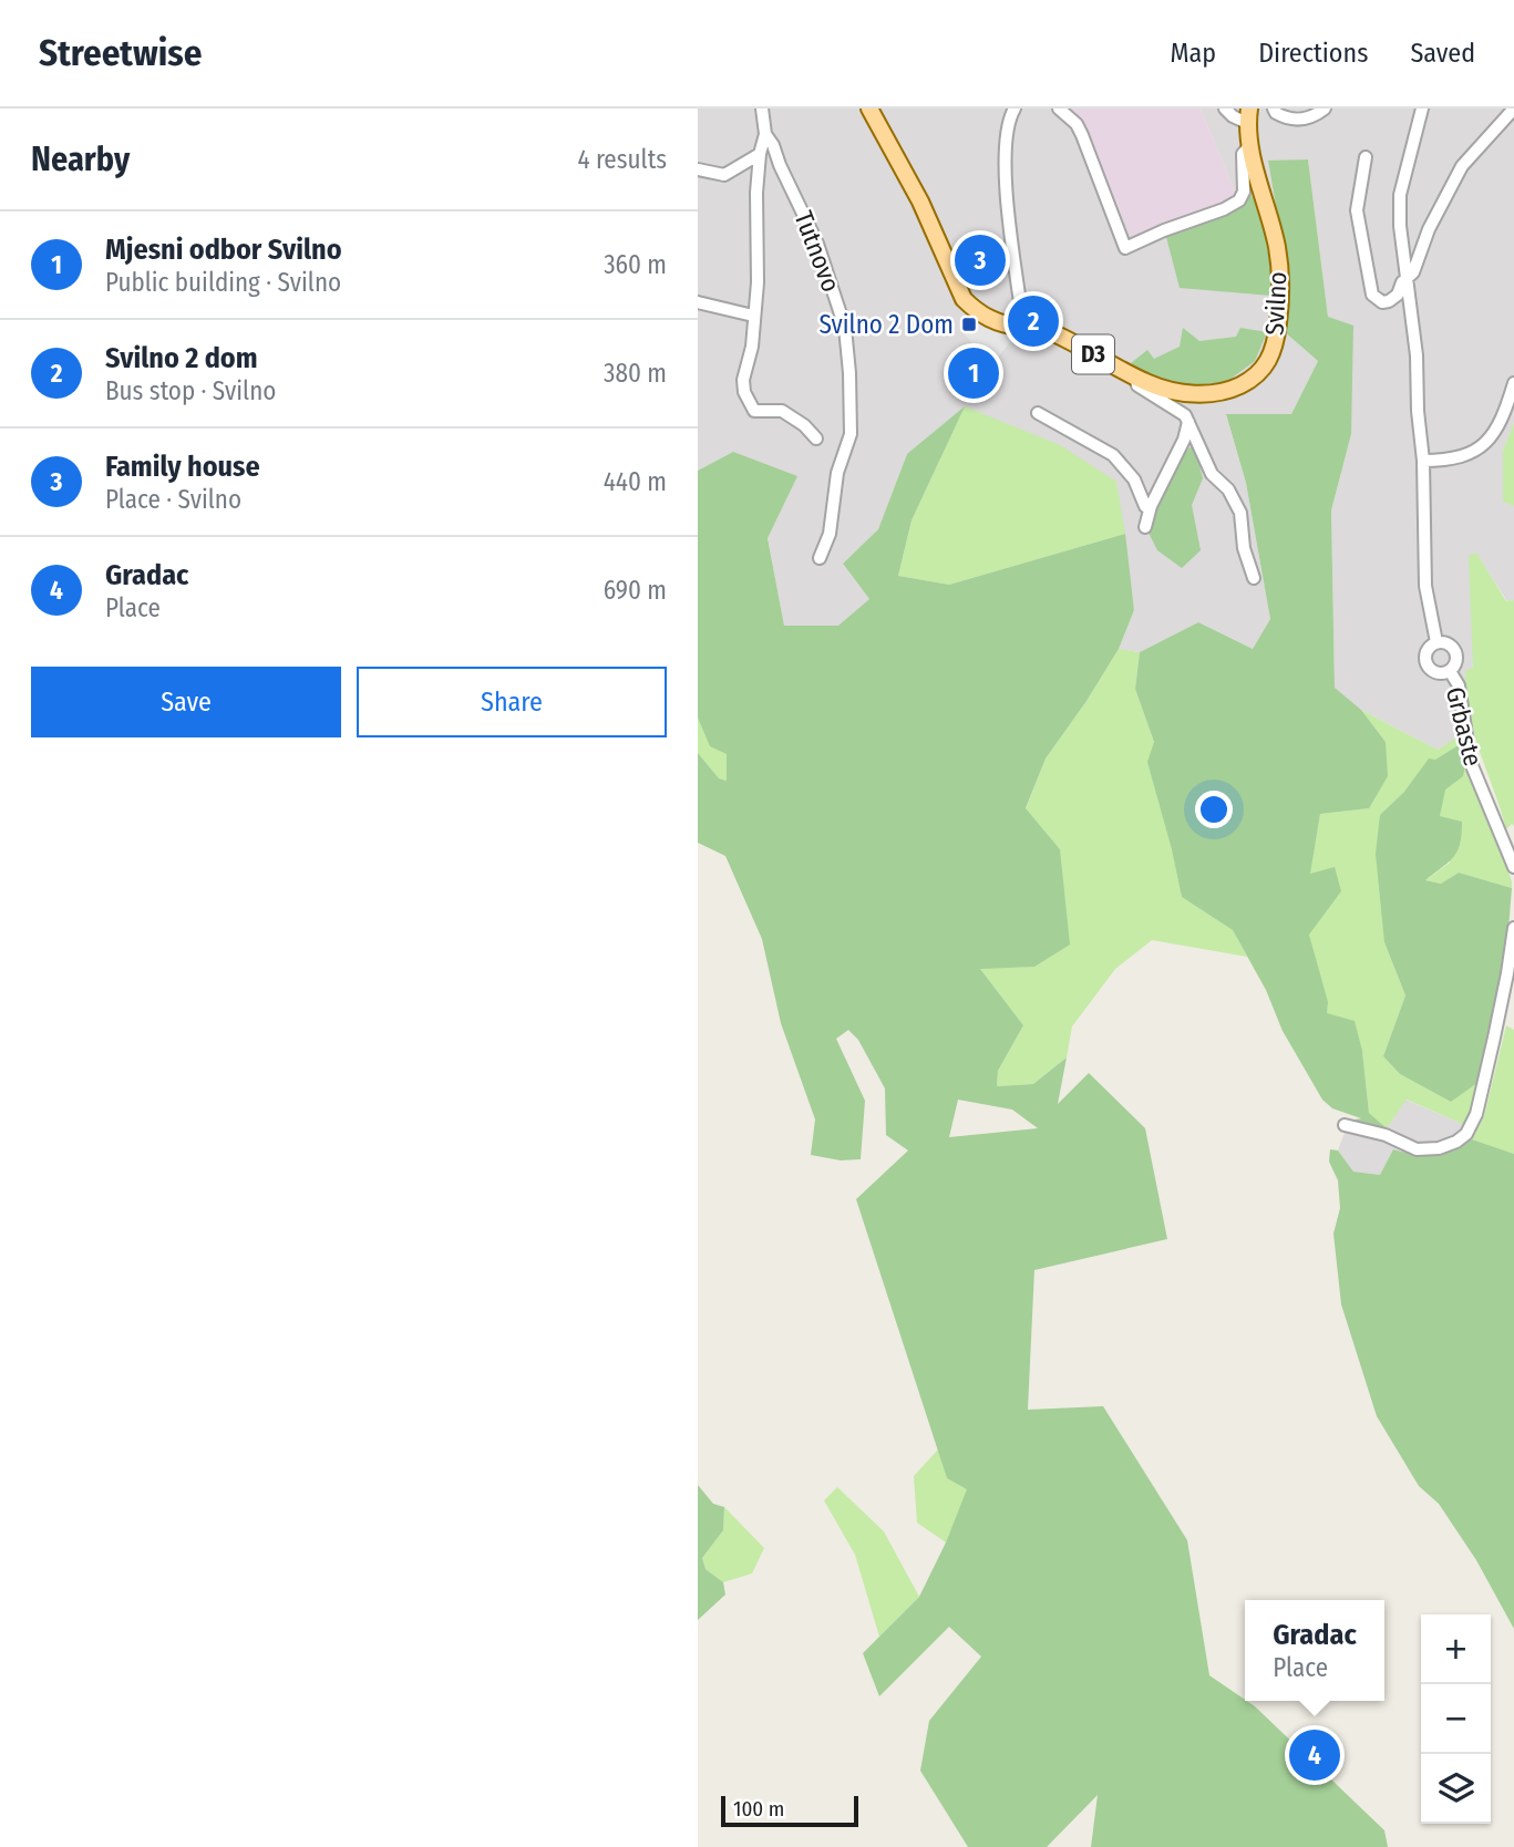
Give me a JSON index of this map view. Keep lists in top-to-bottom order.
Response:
{
  "streets": {
    "main road": ["Svilno", "D3"],
    "street": ["Tutnovo", "Grbaste"]
  },
  "places": {
    "transit": ["Svilno 2 Dom"]
  },
  "scale_bar": "100 m",
  "page": {
    "header": "Streetwise",
    "nav": ["Map", "Directions", "Saved"],
    "heading": ["Nearby", "4 results"],
    "list": [
      {
        "mark": "1",
        "name": "Mjesni odbor Svilno",
        "note": "Public building · Svilno",
        "value": "360 m"
      },
      {
        "mark": "2",
        "name": "Svilno 2 dom",
        "note": "Bus stop · Svilno",
        "value": "380 m"
      },
      {
        "mark": "3",
        "name": "Family house",
        "note": "Place · Svilno",
        "value": "440 m"
      },
      {
        "mark": "4",
        "name": "Gradac",
        "note": "Place",
        "value": "690 m"
      }
    ],
    "pins": [
      "3",
      "2",
      "1",
      "4"
    ],
    "buttons": ["Save", "Share"],
    "popup": ["Gradac", "Place"],
    "map_buttons": ["+", "−"],
    "scale": "100 m"
  }
}
